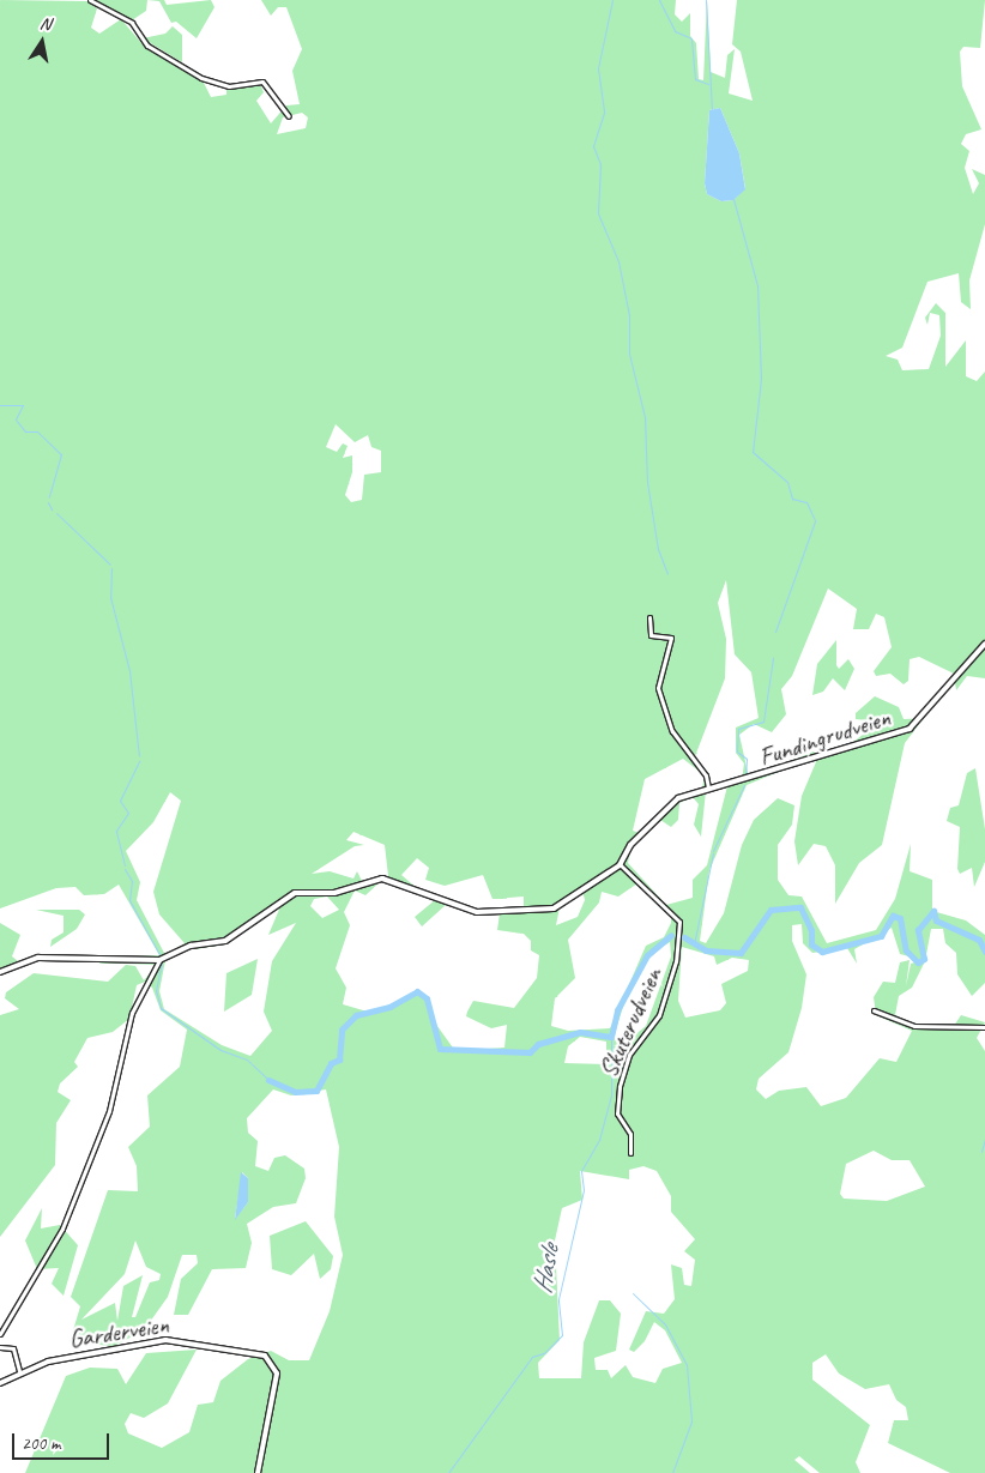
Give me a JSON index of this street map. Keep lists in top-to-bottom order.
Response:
{
  "streets": {
    "street": ["Fundingrudveien", "Skuterudveien", "Garderveien"]
  },
  "crossings": [
    ["Fundingrudveien", "Skuterudveien"]
  ],
  "water": ["Hasle"],
  "scale_bar": "200 m",
  "north": "top"
}
